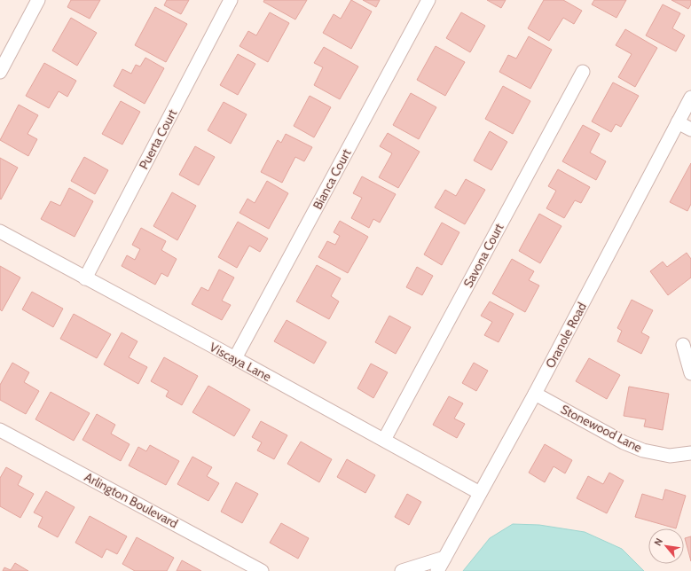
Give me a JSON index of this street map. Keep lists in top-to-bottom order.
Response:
{
  "streets": {
    "street": [
      "Puerta Court",
      "Bianca Court",
      "Savona Court",
      "Oranole Road",
      "Viscaya Lane",
      "Stonewood Lane",
      "Arlington Boulevard"
    ]
  },
  "crossings": [
    ["Puerta Court", "Viscaya Lane"],
    ["Bianca Court", "Viscaya Lane"],
    ["Savona Court", "Viscaya Lane"],
    ["Oranole Road", "Viscaya Lane"],
    ["Oranole Road", "Stonewood Lane"]
  ],
  "north": "top left"
}
